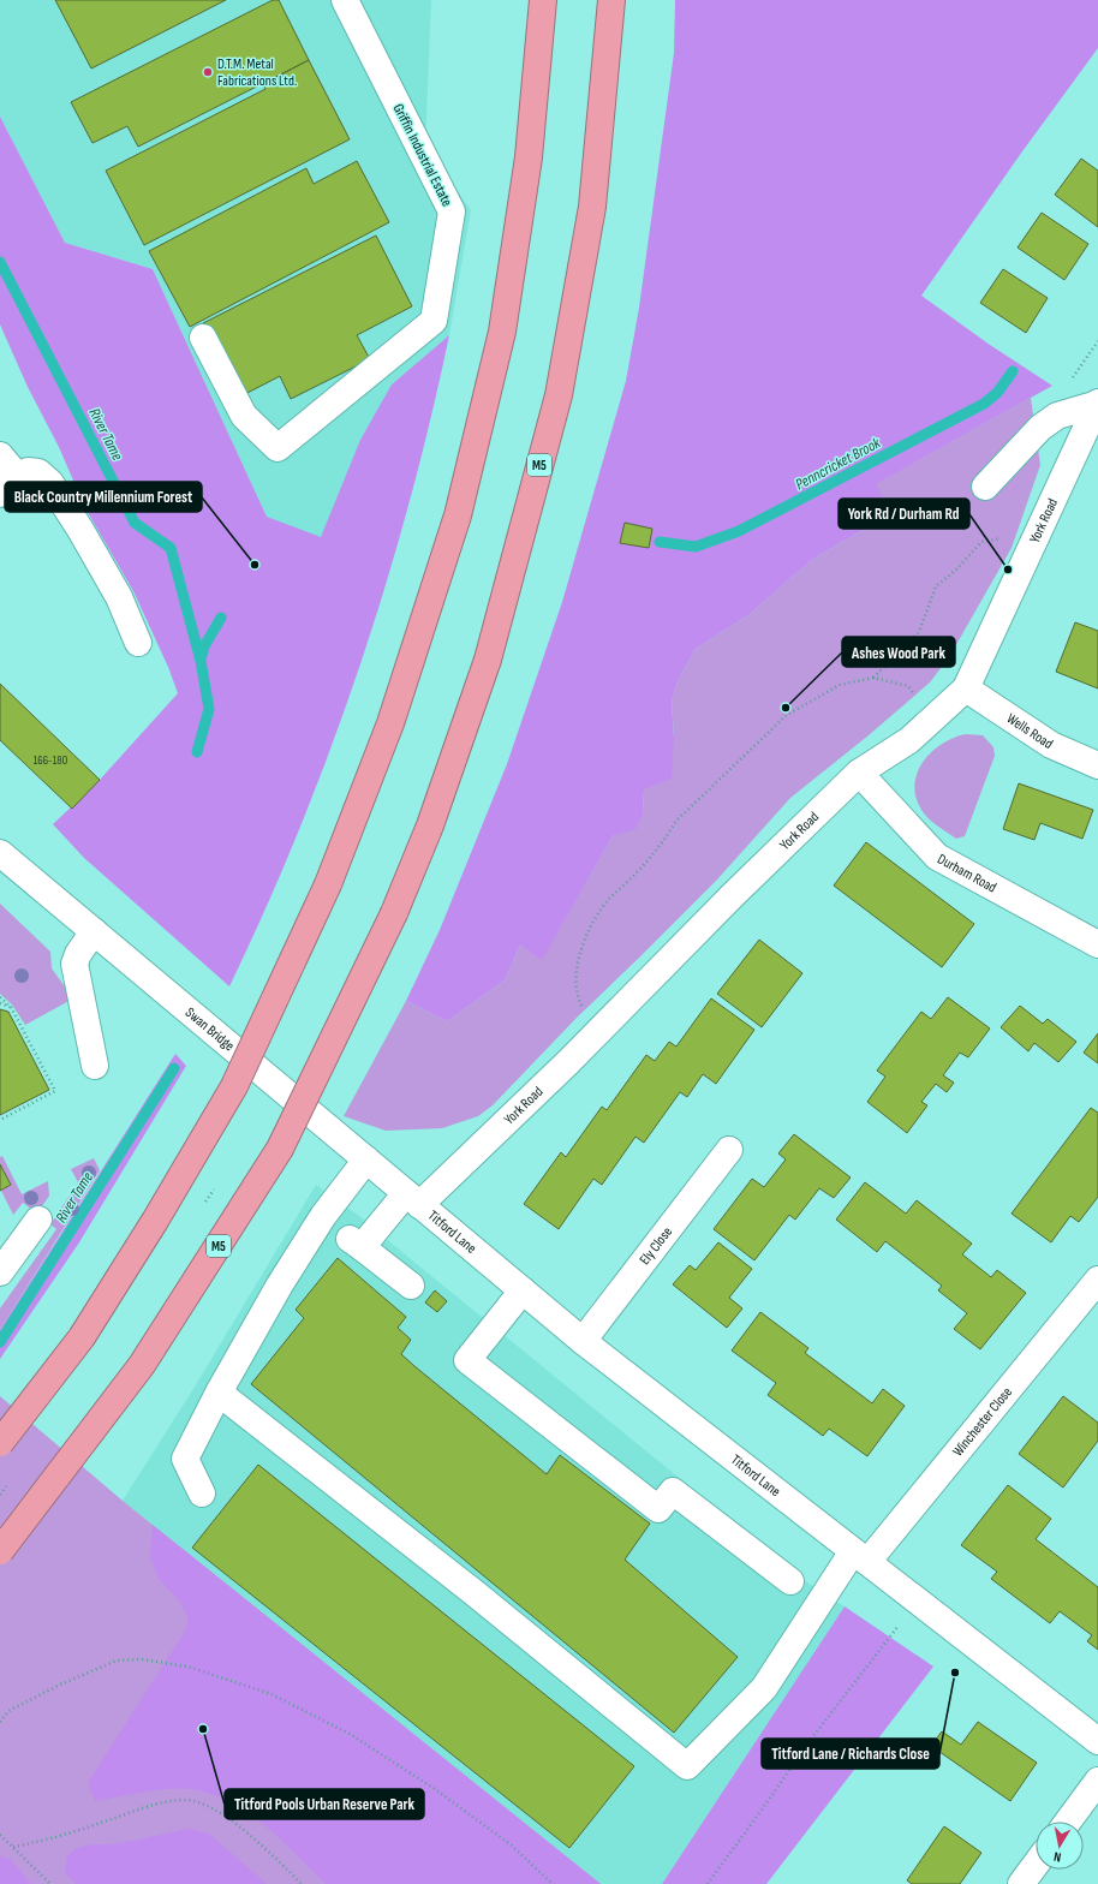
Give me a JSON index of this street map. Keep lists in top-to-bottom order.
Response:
{
  "streets": {
    "highway": ["M5"],
    "street": [
      "Griffin Industrial Estate",
      "York Road",
      "Wells Road",
      "Durham Road",
      "Swan Bridge",
      "Titford Lane",
      "Ely Close",
      "Winchester Close"
    ]
  },
  "crossings": [
    ["York Road", "Wells Road"],
    ["York Road", "Durham Road"],
    ["York Road", "Swan Bridge"],
    ["York Road", "Titford Lane"],
    ["Swan Bridge", "Titford Lane"],
    ["Titford Lane", "Ely Close"],
    ["Titford Lane", "Winchester Close"]
  ],
  "water": ["River Tame", "Penncricket Brook"],
  "places": [
    "D.T.M. Metal Fabrications Ltd.",
    "Black Country Millennium Forest",
    "York Rd / Durham Rd",
    "Ashes Wood Park",
    "Titford Lane / Richards Close",
    "Titford Pools Urban Reserve Park"
  ],
  "house_numbers": ["166-180"],
  "north": "bottom"
}
